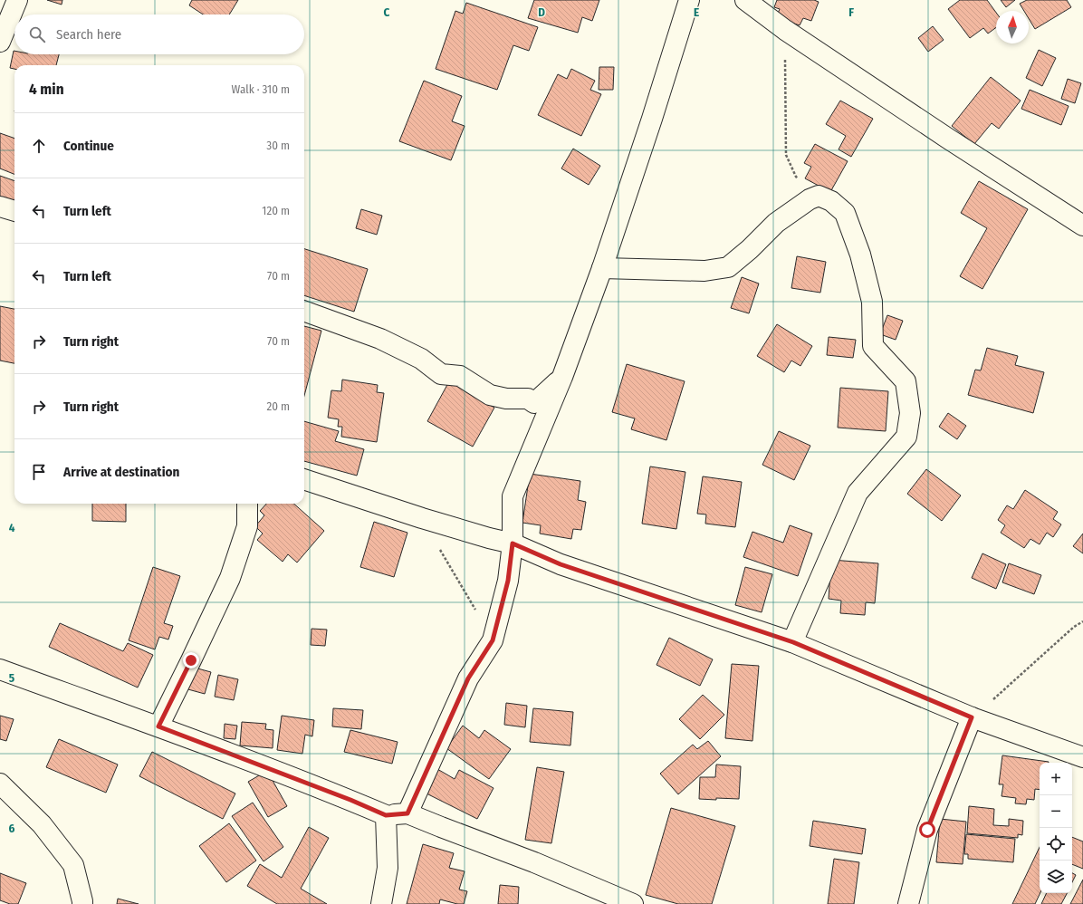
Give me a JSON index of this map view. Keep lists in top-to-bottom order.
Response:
{
  "north": "top",
  "page": {
    "search": "Search here",
    "heading": ["4 min", "Walk · 310 m"],
    "list": [
      ["Continue", "30 m"],
      ["Turn left", "120 m"],
      ["Turn left", "70 m"],
      ["Turn right", "70 m"],
      ["Turn right", "20 m"],
      "Arrive at destination"
    ],
    "map_buttons": ["+", "−"]
  },
  "grid": {
    "columns": [
      "C",
      "D",
      "E",
      "F"
    ],
    "rows": ["4", "5", "6"]
  }
}
